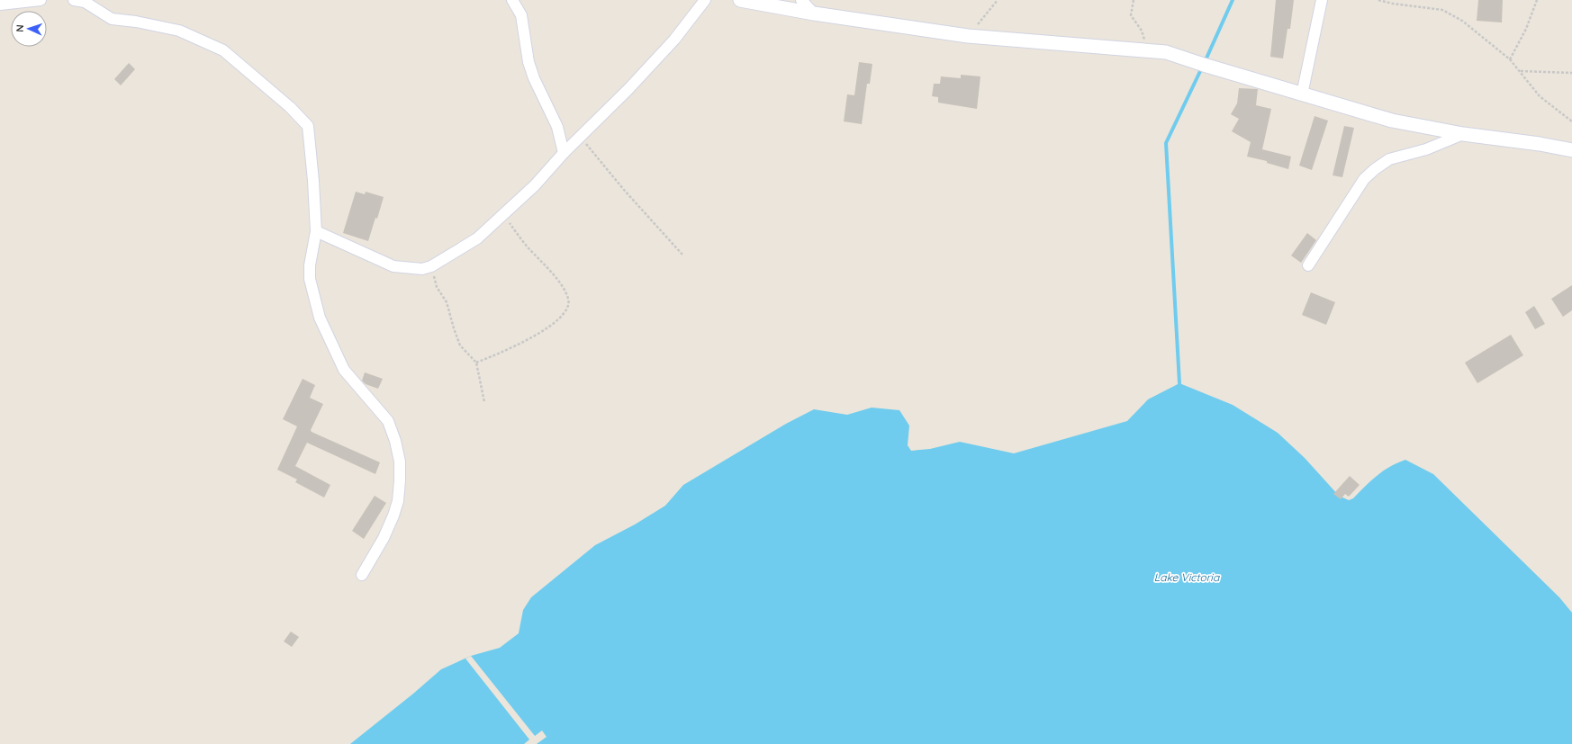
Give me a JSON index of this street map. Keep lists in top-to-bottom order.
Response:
{
  "water": ["Lake Victoria"],
  "north": "left"
}
